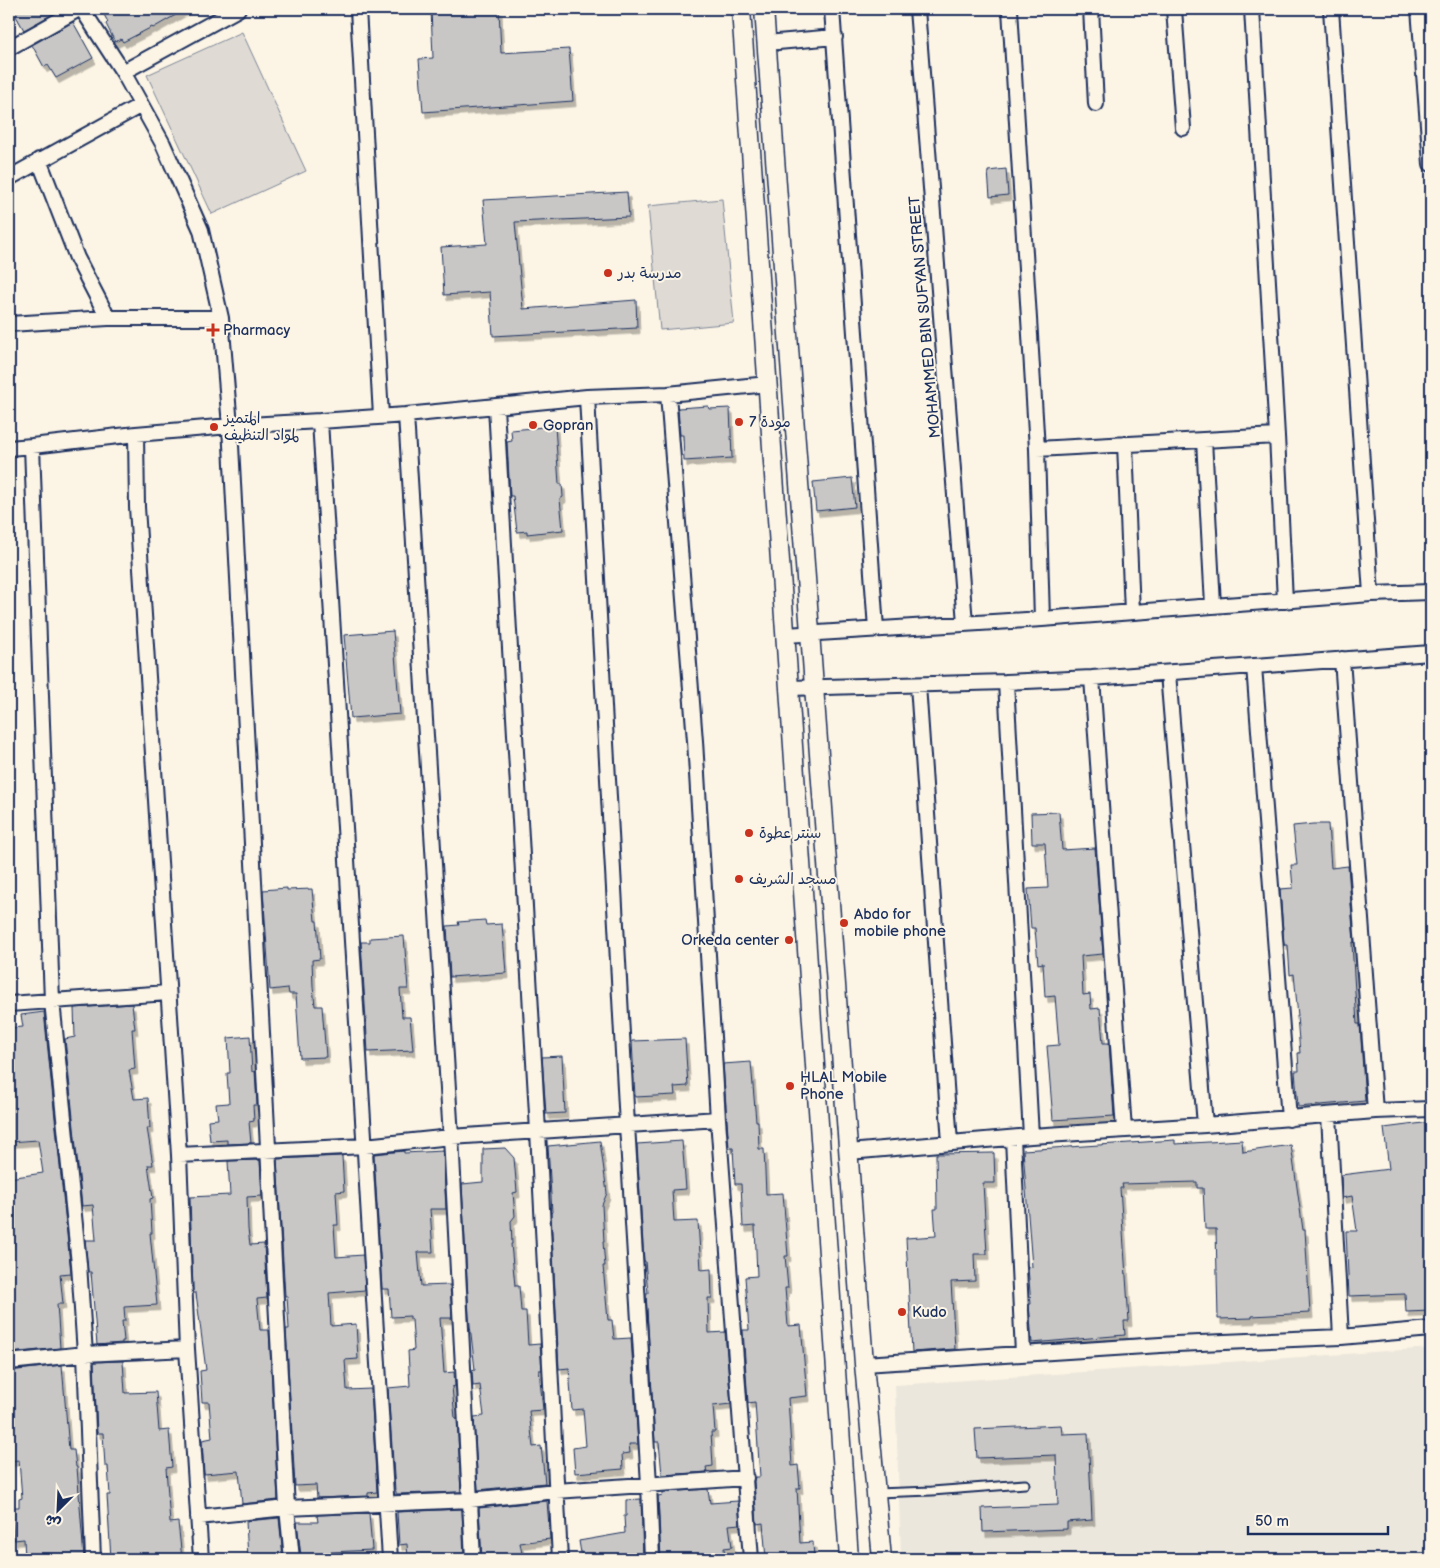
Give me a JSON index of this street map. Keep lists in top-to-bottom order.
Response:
{
  "streets": {
    "street": ["MOHAMMED BIN SUFYAN STREET"]
  },
  "places": {
    "other": [
      "مدرسة بدر",
      "مودة 7",
      "Gopran",
      "المتميز لمواد التنظيف",
      "سنتر عطوة",
      "مسجد الشريف",
      "Abdo for mobile phone",
      "Orkeda center",
      "HLAL Mobile Phone",
      "Kudo"
    ],
    "health": ["Pharmacy"]
  },
  "scale_bar": "50 m",
  "north": "bottom left"
}
